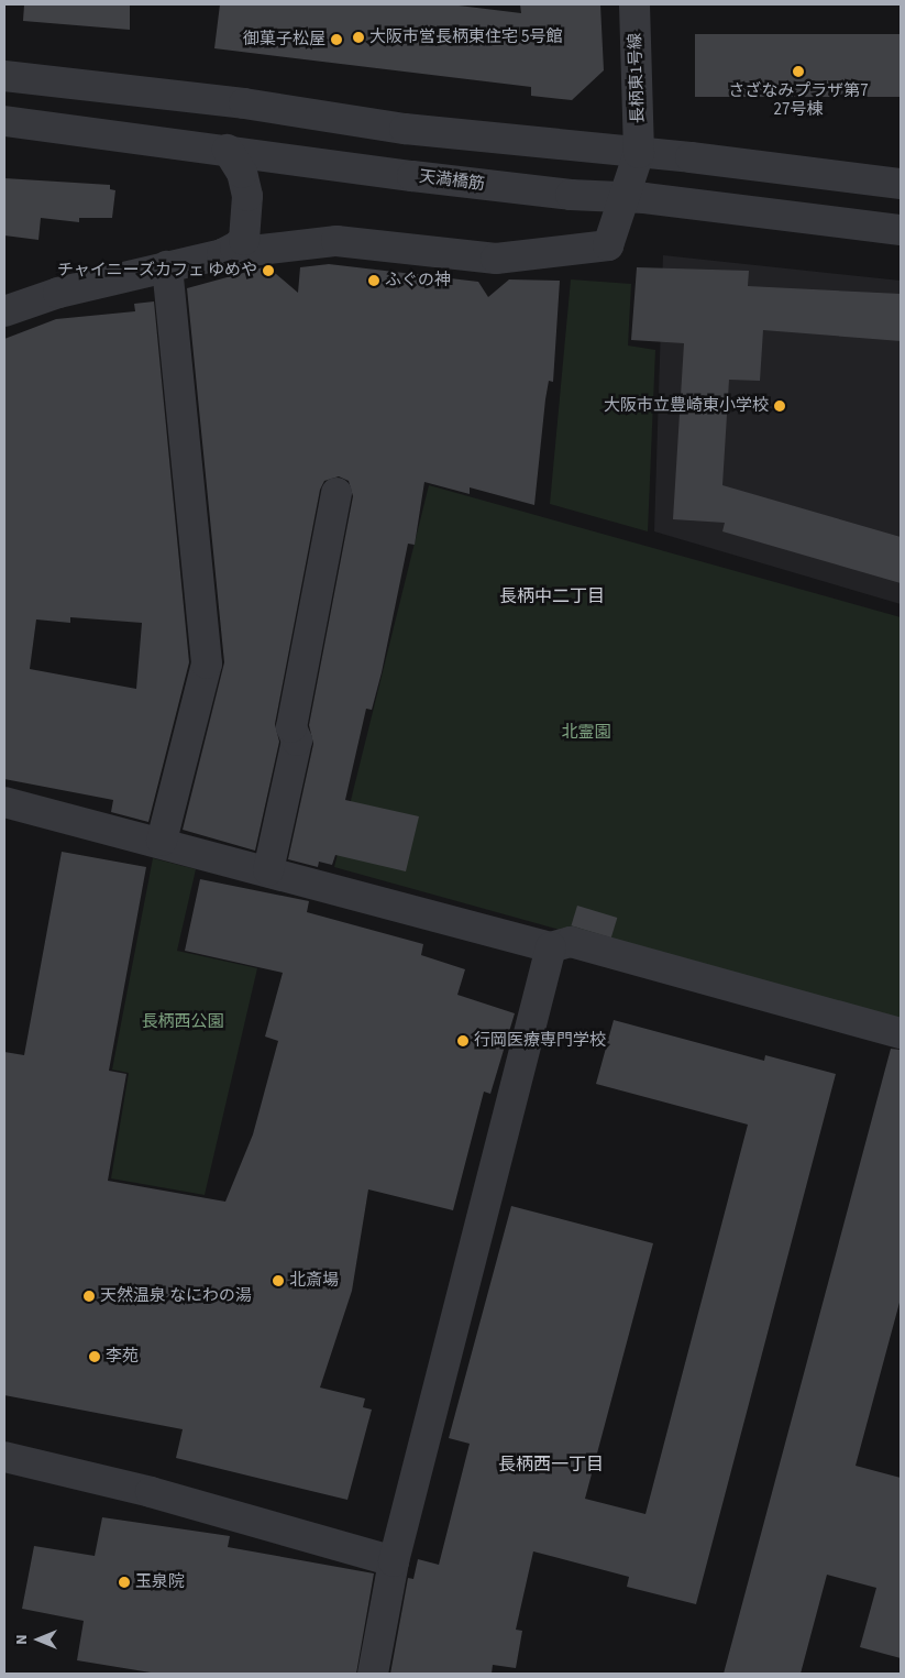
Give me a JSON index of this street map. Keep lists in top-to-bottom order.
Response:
{
  "streets": {
    "street": ["長柄東1号線", "天満橋筋"]
  },
  "districts": ["長柄中二丁目", "長柄西一丁目"],
  "parks": ["北霊園", "長柄西公園"],
  "places": [
    "大阪市営長柄東住宅 5号館",
    "御菓子松屋",
    "さざなみプラザ第7 27号棟",
    "チャイニーズカフェ ゆめや",
    "ふぐの神",
    "大阪市立豊崎東小学校",
    "行岡医療専門学校",
    "北斎場",
    "天然温泉 なにわの湯",
    "李苑",
    "玉泉院"
  ],
  "north": "left"
}
